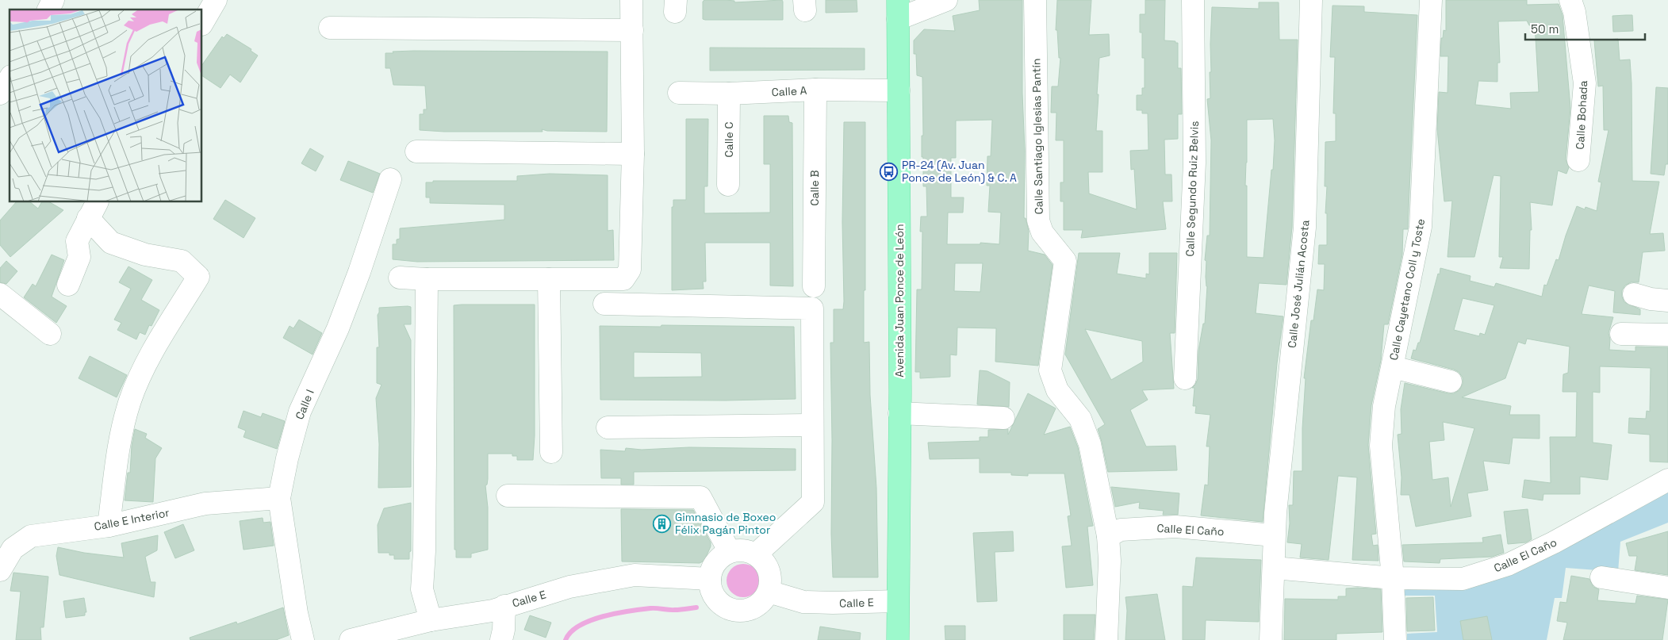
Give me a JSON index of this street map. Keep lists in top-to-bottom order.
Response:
{
  "streets": {
    "main road": ["Avenida Juan Ponce de León"],
    "street": [
      "Calle A",
      "Calle Bohada",
      "Calle Santiago Iglesias Pantín",
      "Calle C",
      "Calle B",
      "Calle Segundo Ruiz Belvis",
      "Calle José Julián Acosta",
      "Calle Cayetano Coll y Toste",
      "Calle I",
      "Calle E Interior",
      "Calle El Caño",
      "Calle E"
    ]
  },
  "crossings": [
    ["Calle A", "Calle C"],
    ["Calle A", "Calle B"],
    ["Calle A", "Avenida Juan Ponce de León"],
    ["Calle Santiago Iglesias Pantín", "Calle El Caño"],
    ["Calle José Julián Acosta", "Calle El Caño"],
    ["Calle Cayetano Coll y Toste", "Calle El Caño"],
    ["Avenida Juan Ponce de León", "Calle E"],
    ["Calle I", "Calle E Interior"]
  ],
  "places": {
    "bus stop": ["PR-24 (Av. Juan Ponce de León) & C. A"],
    "building": ["Gimnasio de Boxeo Félix Pagán Pintor"]
  },
  "scale_bar": "50 m"
}
